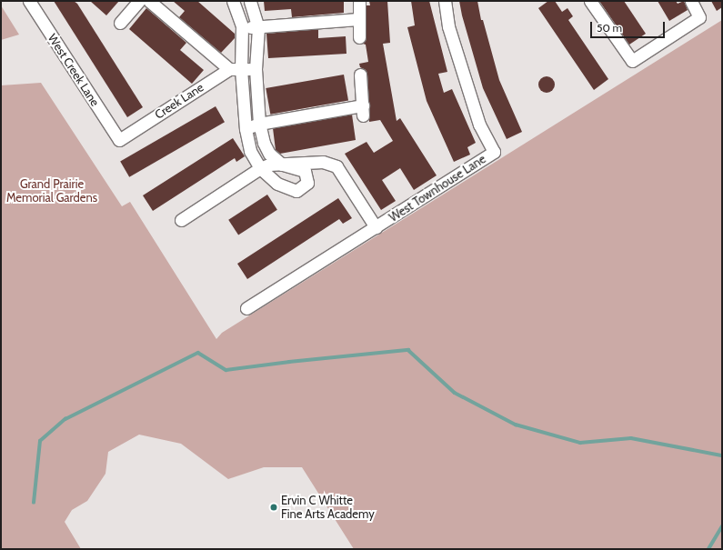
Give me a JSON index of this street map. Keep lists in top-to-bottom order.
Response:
{
  "streets": {
    "street": ["West Creek Lane", "Creek Lane", "West Townhouse Lane"]
  },
  "crossings": [
    ["West Creek Lane", "Creek Lane"]
  ],
  "parks": ["Grand Prairie Memorial Gardens"],
  "places": ["Ervin C Whitte Fine Arts Academy"],
  "scale_bar": "50 m"
}
